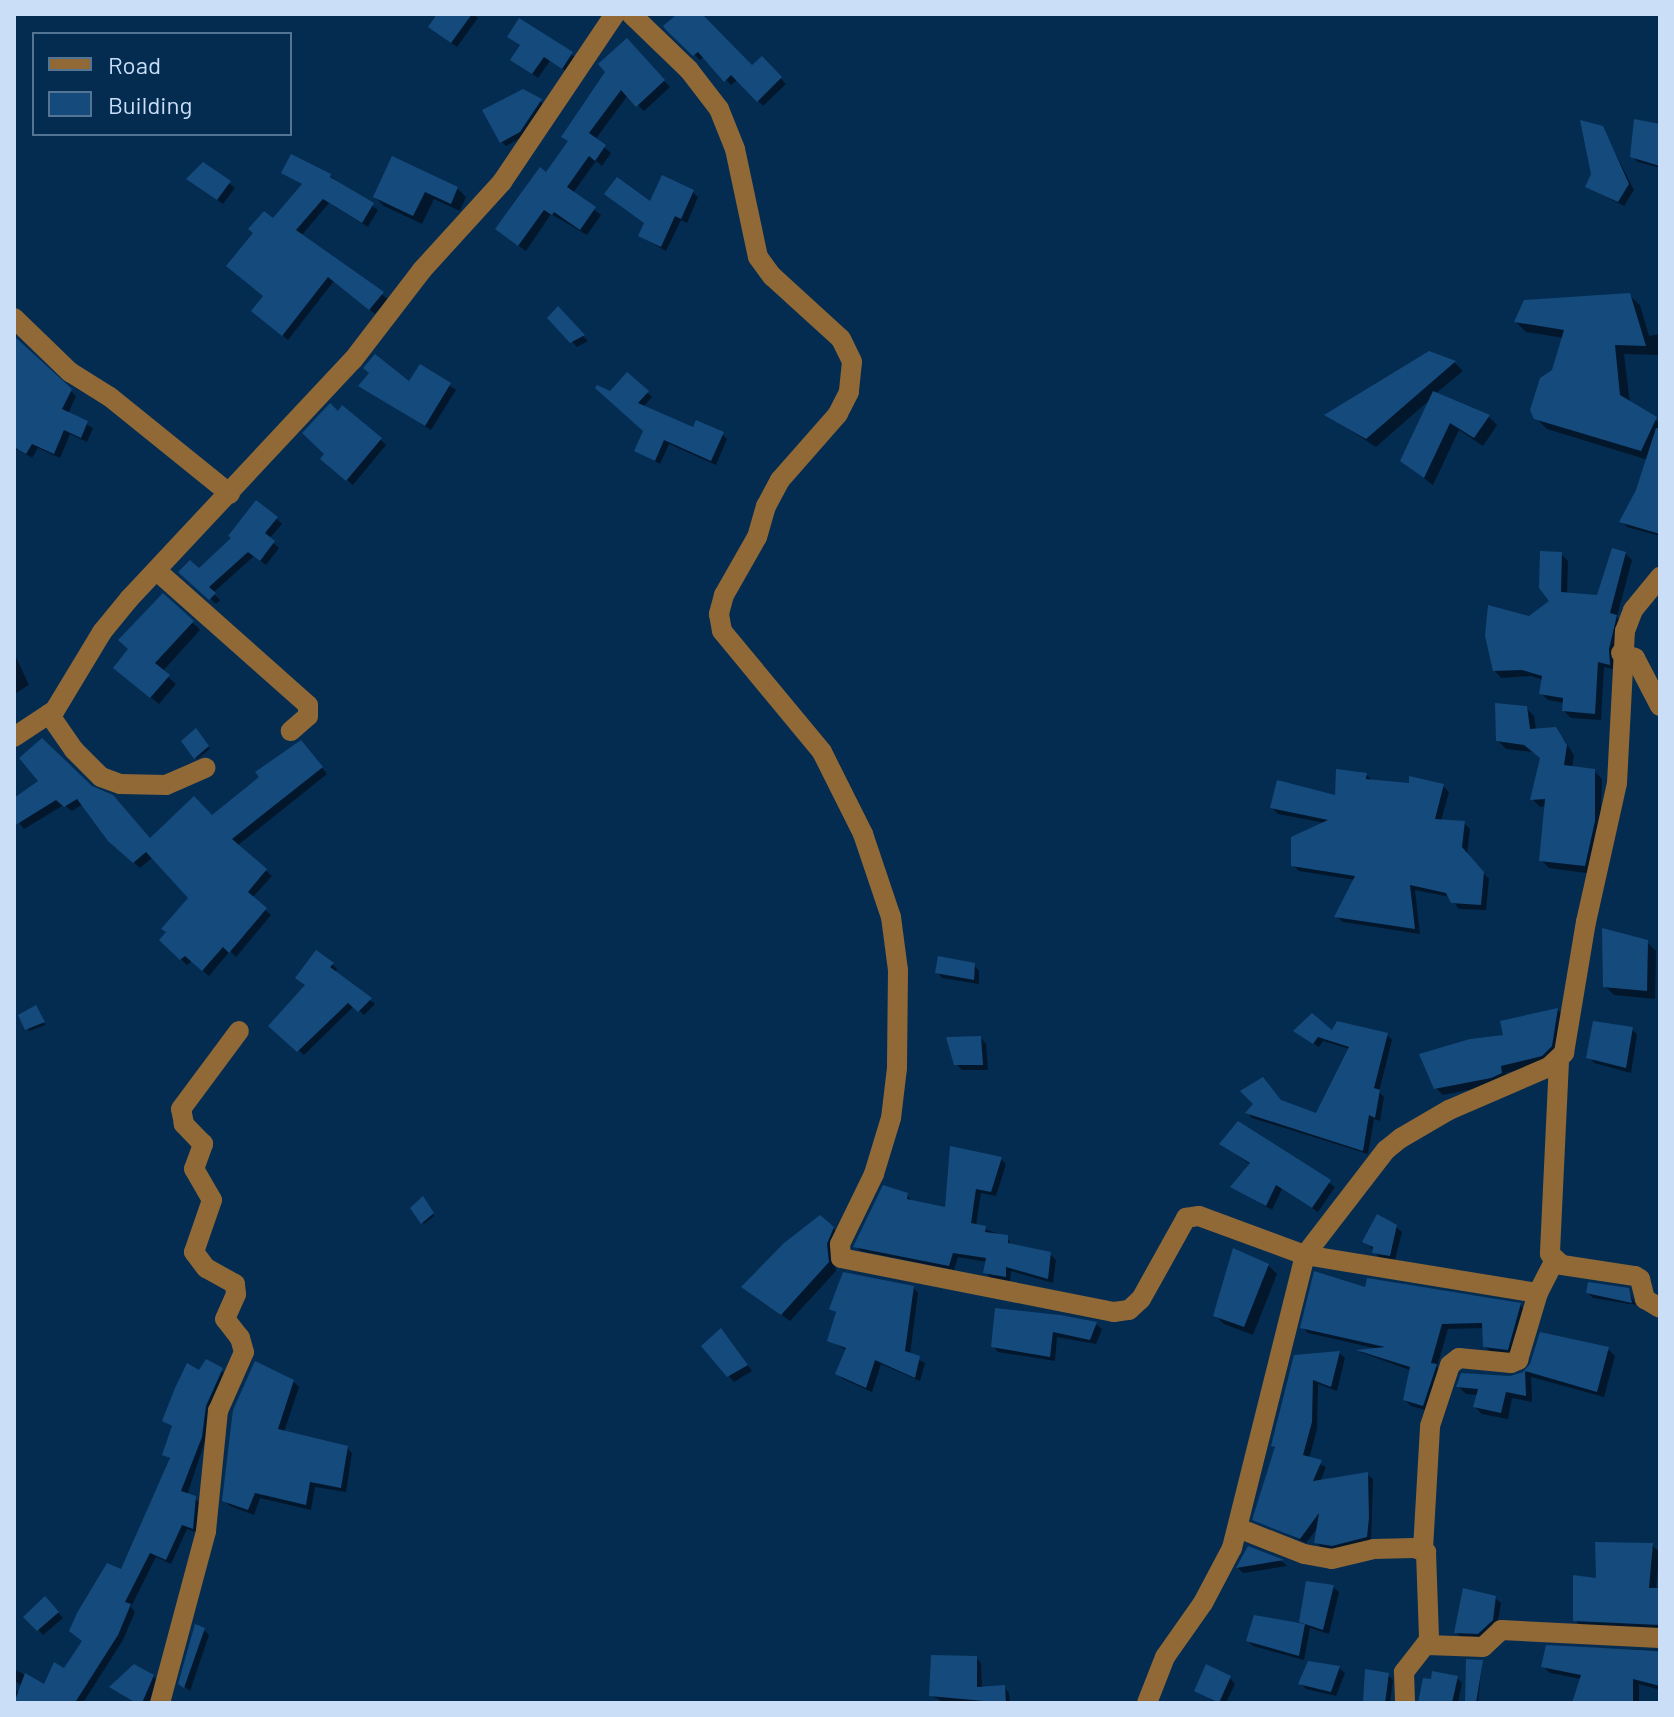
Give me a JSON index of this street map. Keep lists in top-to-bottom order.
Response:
{
  "legend": ["Road", "Building"]
}
